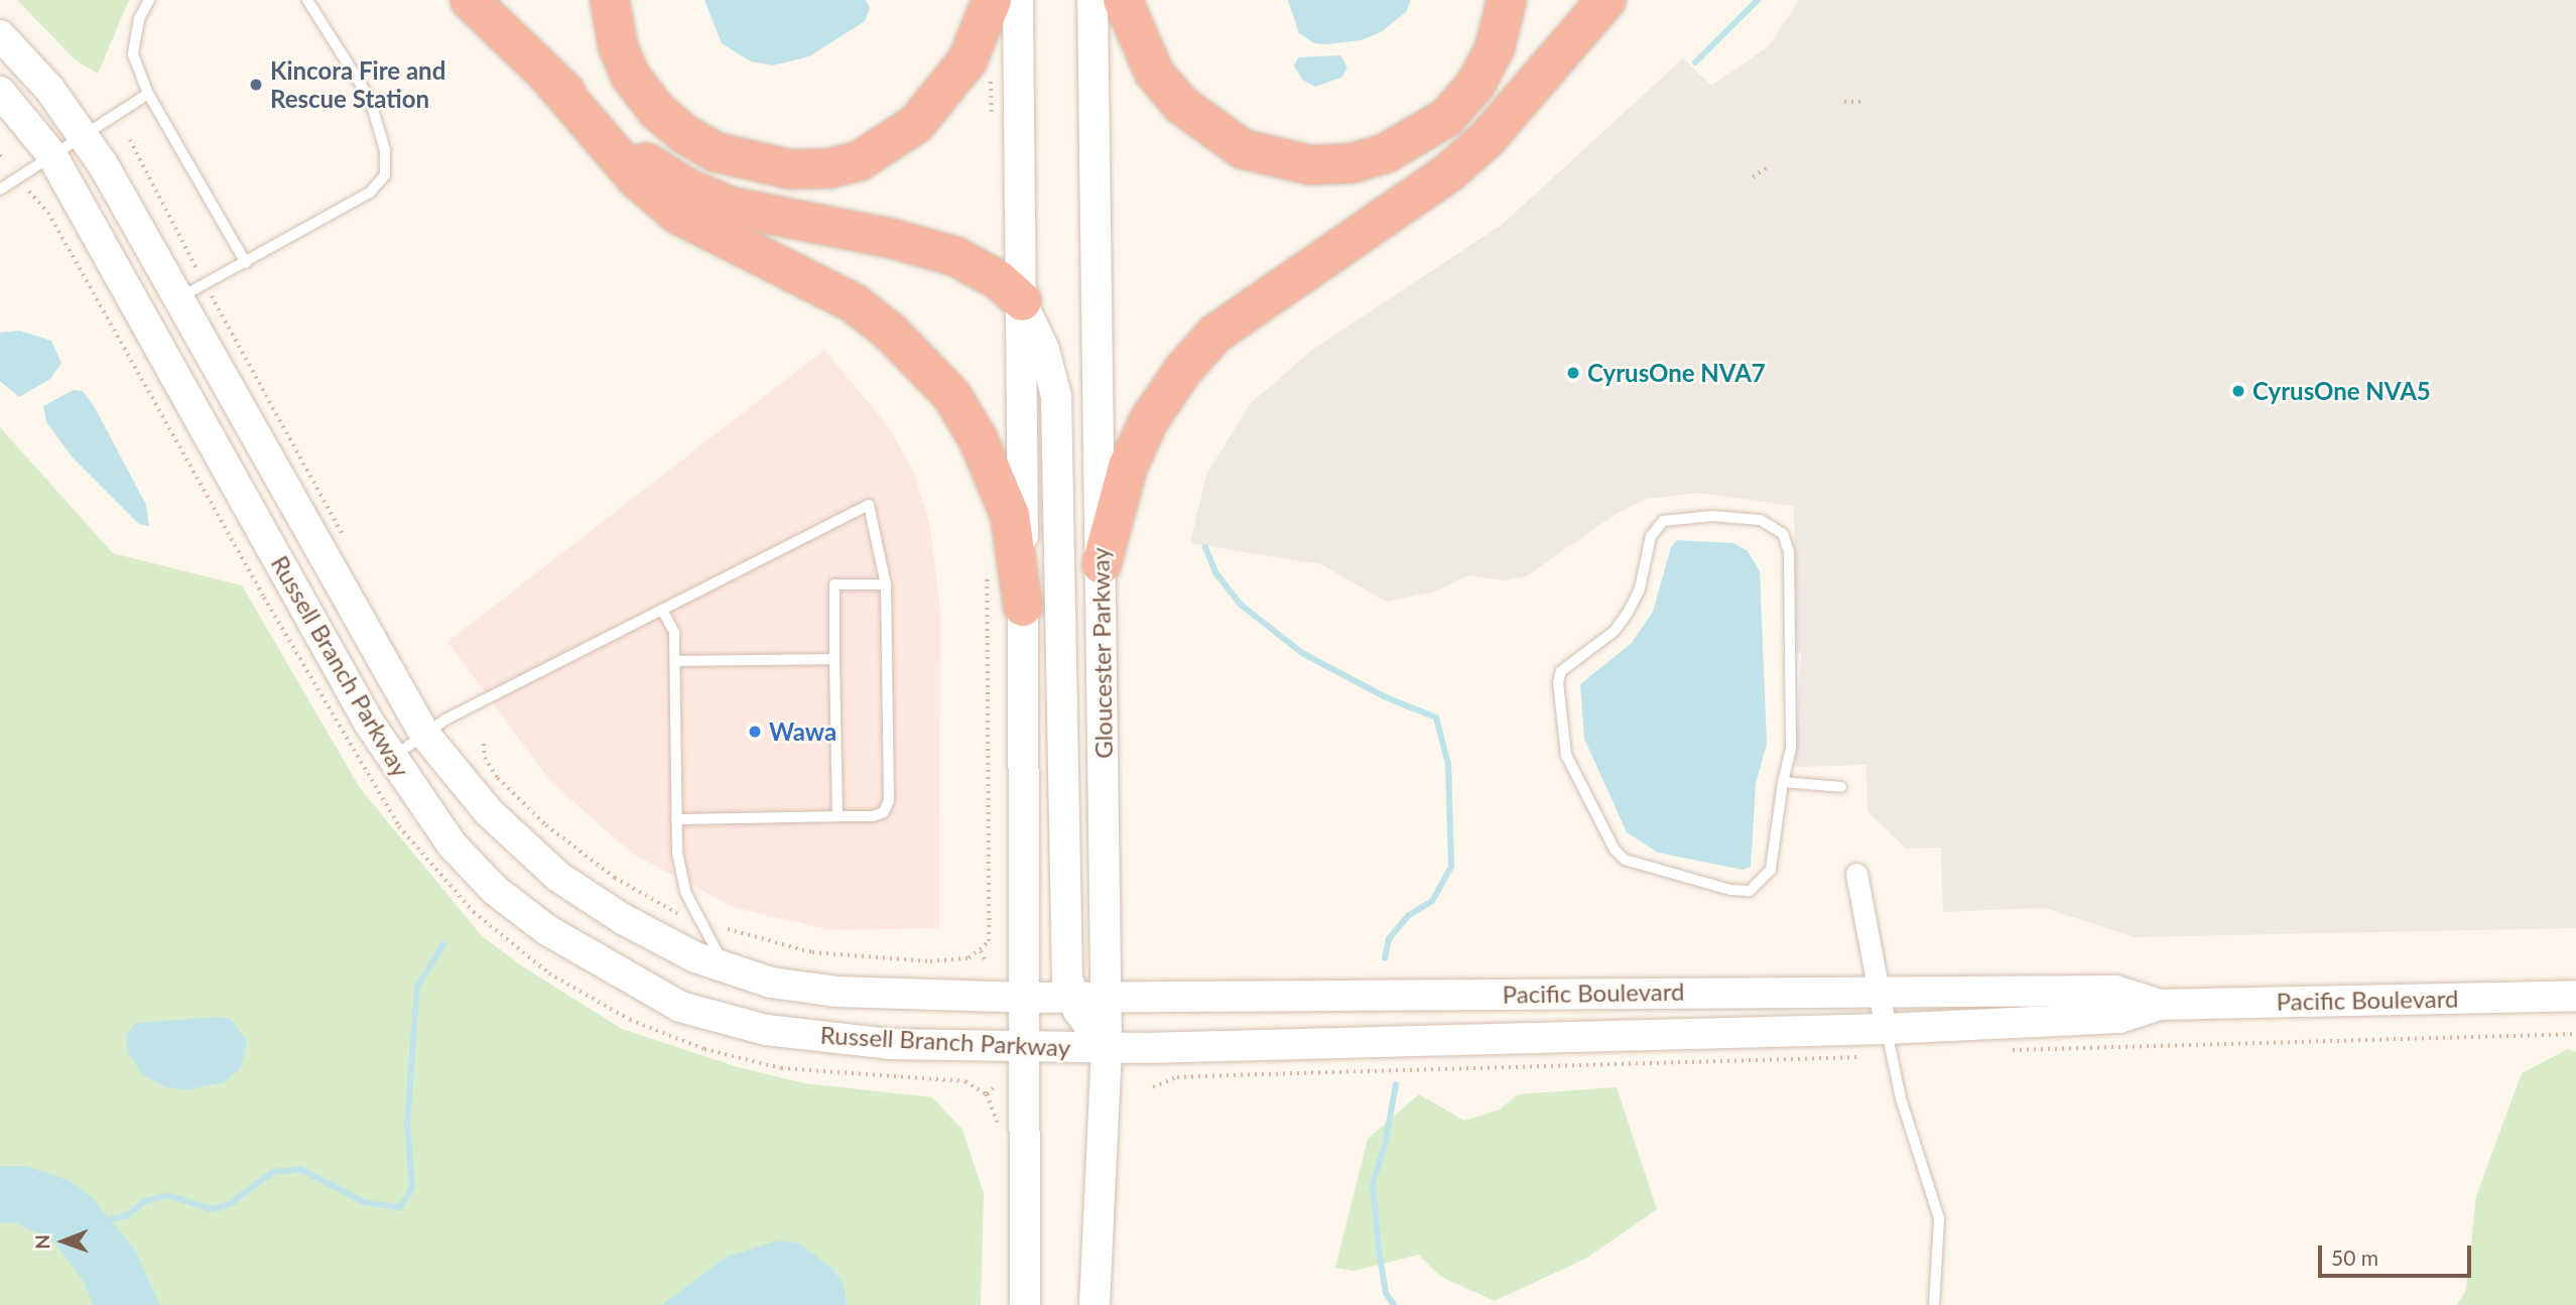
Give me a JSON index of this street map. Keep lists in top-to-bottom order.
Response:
{
  "streets": {
    "main road": ["Gloucester Parkway", "Russell Branch Parkway", "Pacific Boulevard"]
  },
  "crossings": [
    ["Gloucester Parkway", "Russell Branch Parkway"],
    ["Gloucester Parkway", "Pacific Boulevard"],
    ["Russell Branch Parkway", "Pacific Boulevard"]
  ],
  "places": [
    "Kincora Fire and Rescue Station",
    "CyrusOne NVA7",
    "CyrusOne NVA5",
    "Wawa"
  ],
  "scale_bar": "50 m",
  "north": "left"
}
